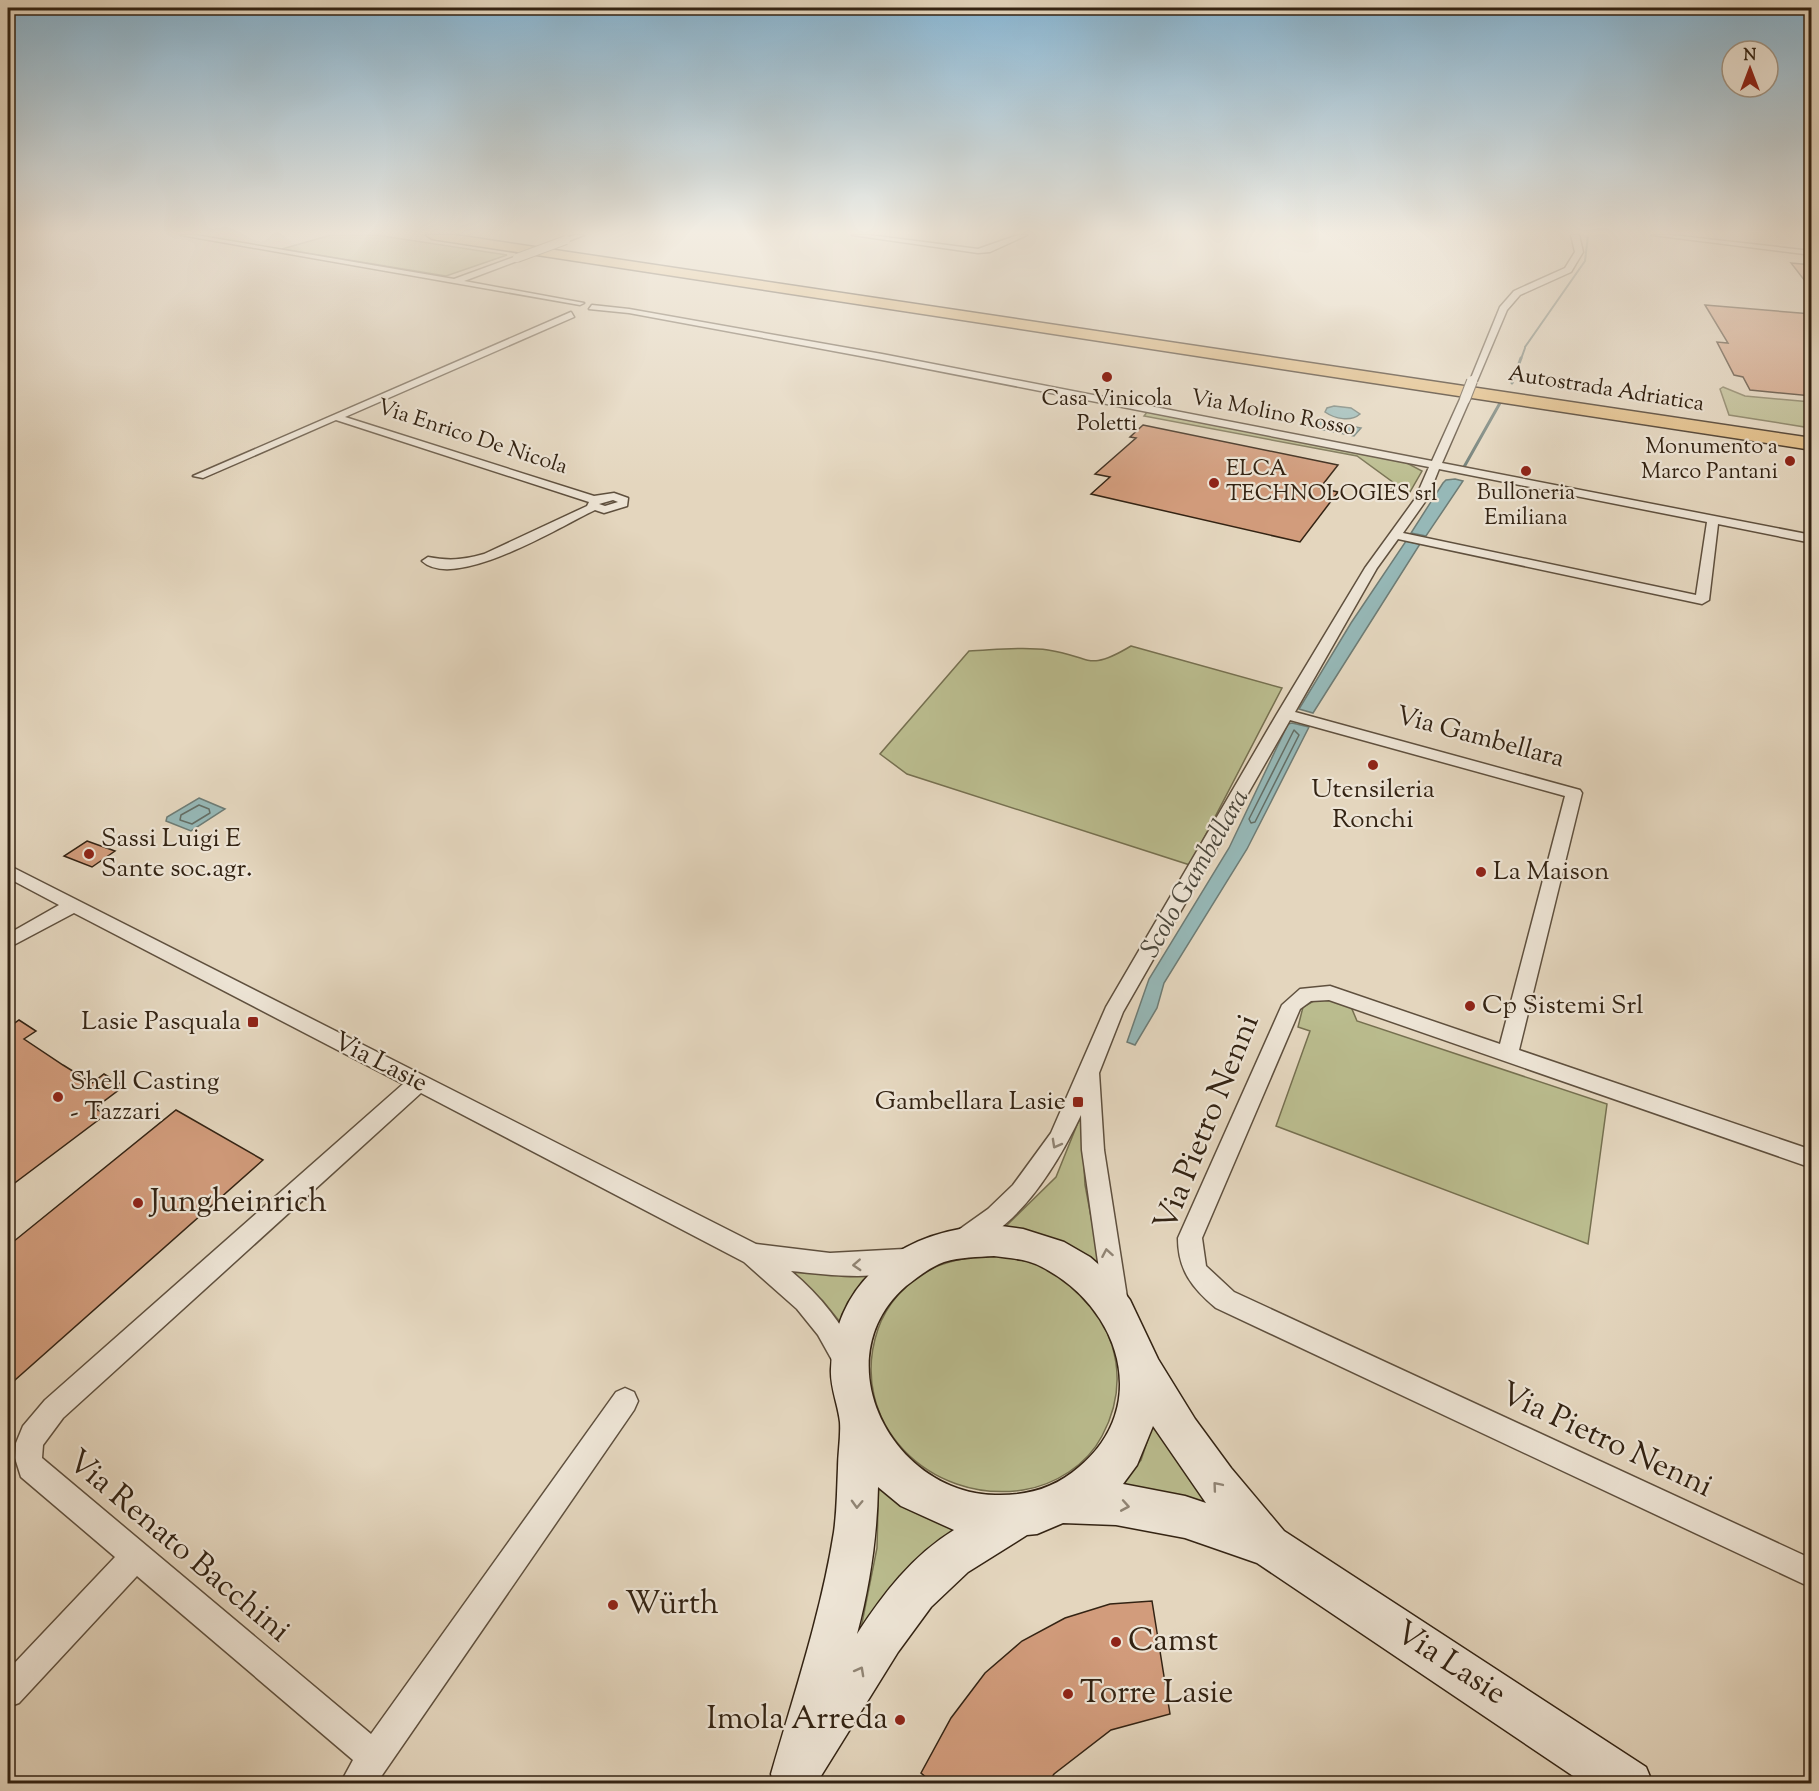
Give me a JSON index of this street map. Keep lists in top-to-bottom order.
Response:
{
  "streets": {
    "highway": ["Autostrada Adriatica"],
    "street": [
      "Via Molino Rosso",
      "Via Enrico De Nicola",
      "Via Gambellara",
      "Via Lasie",
      "Via Pietro Nenni",
      "Via Renato Bacchini"
    ]
  },
  "crossings": [
    ["Via Gambellara", "Via Pietro Nenni"],
    ["Via Lasie", "Via Renato Bacchini"]
  ],
  "water": ["Scolo Gambellara"],
  "places": {
    "other": [
      "Casa Vinicola Poletti",
      "Monumento a Marco Pantani",
      "Bulloneria Emiliana",
      "ELCA TECHNOLOGIES srl",
      "Utensileria Ronchi",
      "Sassi Luigi E Sante soc.agr.",
      "La Maison",
      "Cp Sistemi Srl",
      "Shell Casting - Tazzari",
      "Jungheinrich",
      "Würth",
      "Camst",
      "Torre Lasie",
      "Imola Arreda"
    ],
    "transit": ["Lasie Pasquala", "Gambellara Lasie"]
  },
  "north": "top"
}
